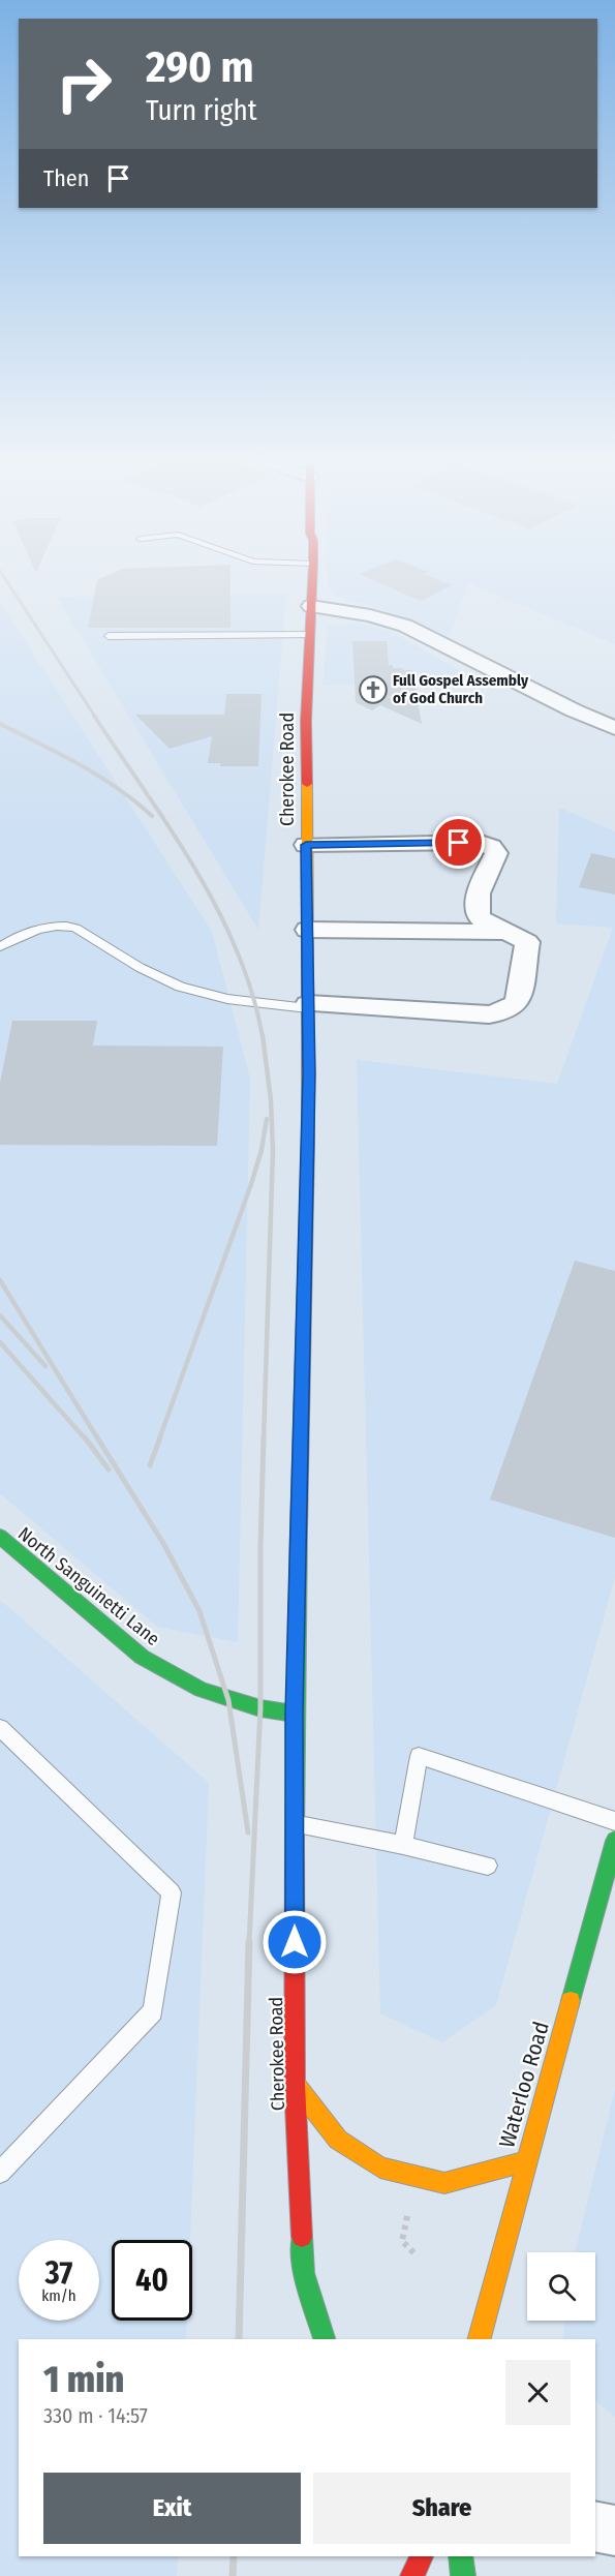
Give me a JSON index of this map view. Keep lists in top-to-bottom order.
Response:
{
  "streets": {
    "street": ["Cherokee Road", "North Sanguinetti Lane", "Waterloo Road"]
  },
  "crossings": [
    ["Cherokee Road", "North Sanguinetti Lane"]
  ],
  "places": {
    "church": ["Full Gospel Assembly of God Church"]
  },
  "page": {
    "turn": ["290 m", "Turn right"],
    "then": "Then",
    "speed": "37 km/h",
    "limit": "40",
    "heading": ["1 min", "330 m · 14:57"],
    "buttons": ["Exit", "Share"]
  }
}
